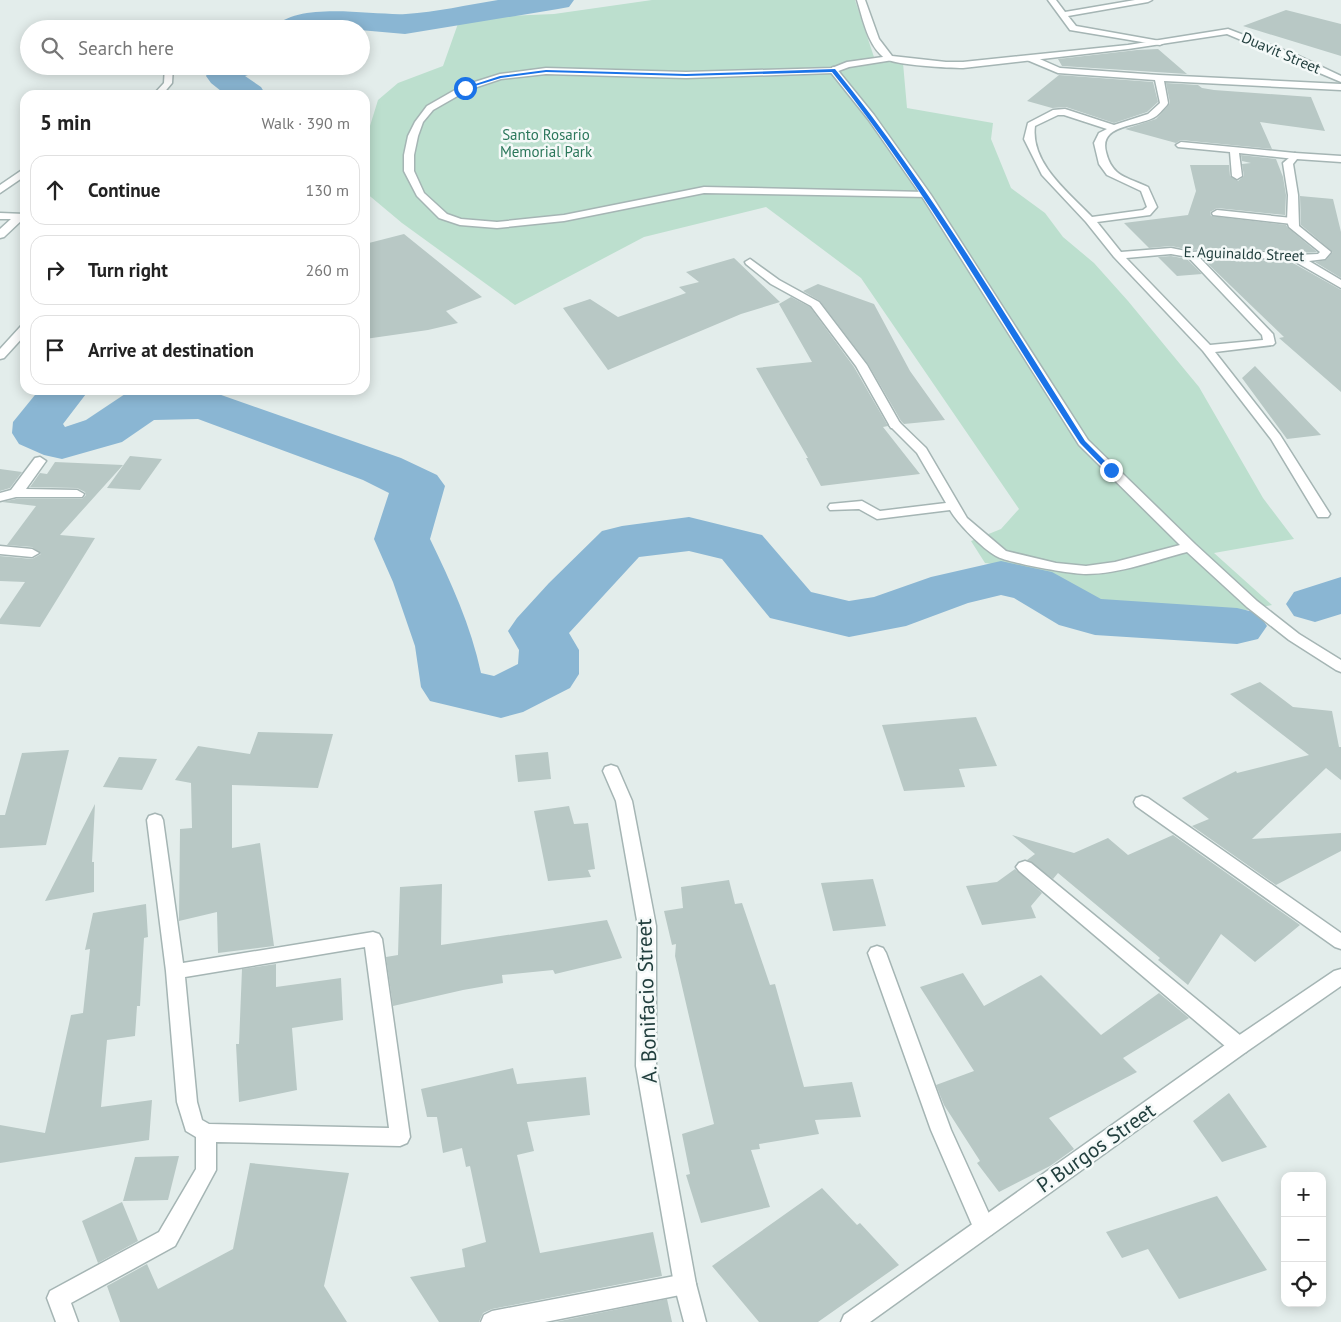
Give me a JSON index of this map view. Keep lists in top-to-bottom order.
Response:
{
  "streets": {
    "street": [
      "Duavit Street",
      "E. Aguinaldo Street",
      "A. Bonifacio Street",
      "P. Burgos Street"
    ]
  },
  "parks": ["Santo Rosario Memorial Park"],
  "page": {
    "search": "Search here",
    "heading": ["5 min", "Walk · 390 m"],
    "list": [
      ["Continue", "130 m"],
      ["Turn right", "260 m"],
      "Arrive at destination"
    ],
    "map_buttons": ["+", "−"]
  }
}
